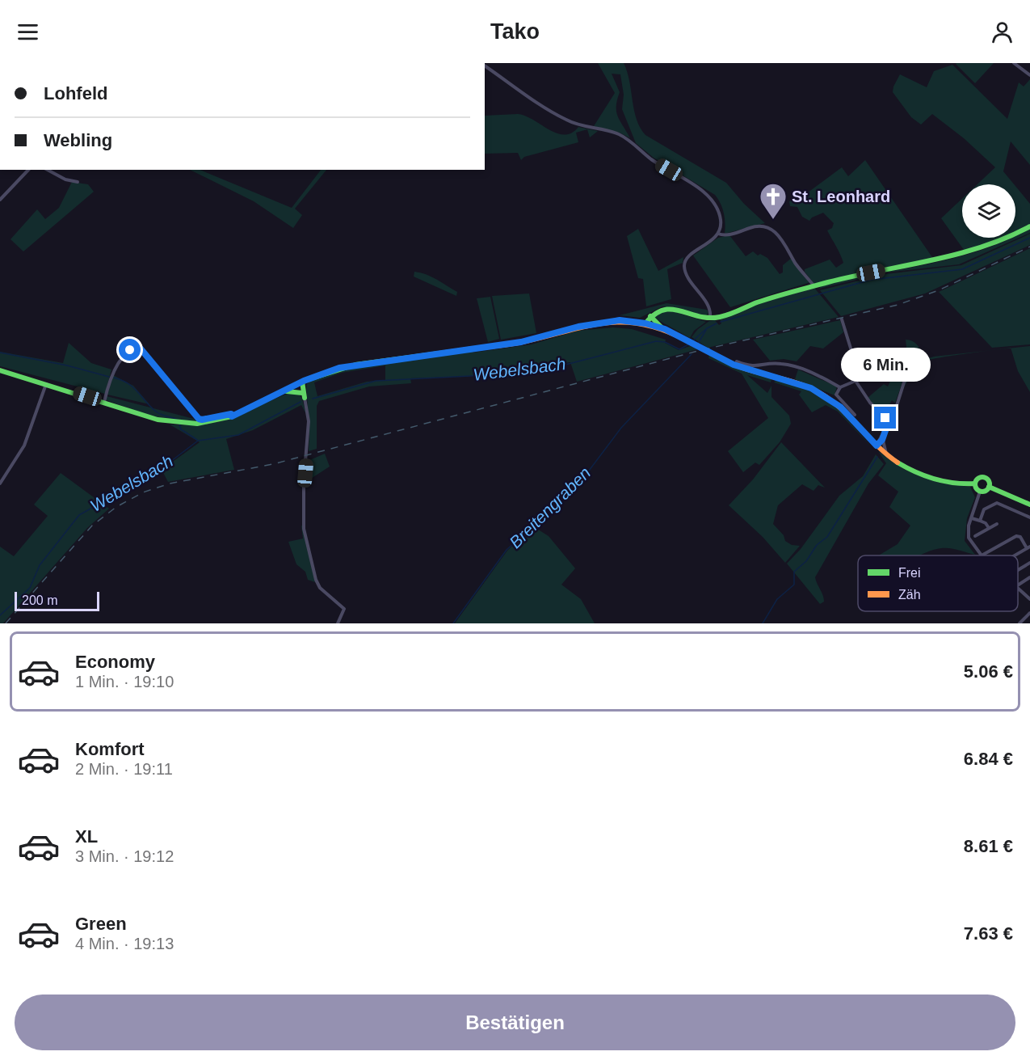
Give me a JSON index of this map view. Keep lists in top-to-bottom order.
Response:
{
  "water": ["Webelsbach", "Breitengraben"],
  "places": {
    "church": ["St. Leonhard"]
  },
  "legend": ["Frei", "Zäh"],
  "scale_bar": "200 m",
  "page": {
    "header": "Tako",
    "banner": ["Lohfeld", "Webling"],
    "bubble": "6 Min.",
    "scale": "200 m",
    "list": [
      {
        "name": "Economy",
        "note": "1 Min. · 19:10",
        "value": "5.06 €"
      },
      {
        "name": "Komfort",
        "note": "2 Min. · 19:11",
        "value": "6.84 €"
      },
      {
        "name": "XL",
        "note": "3 Min. · 19:12",
        "value": "8.61 €"
      },
      {
        "name": "Green",
        "note": "4 Min. · 19:13",
        "value": "7.63 €"
      }
    ],
    "buttons": "Bestätigen"
  }
}
